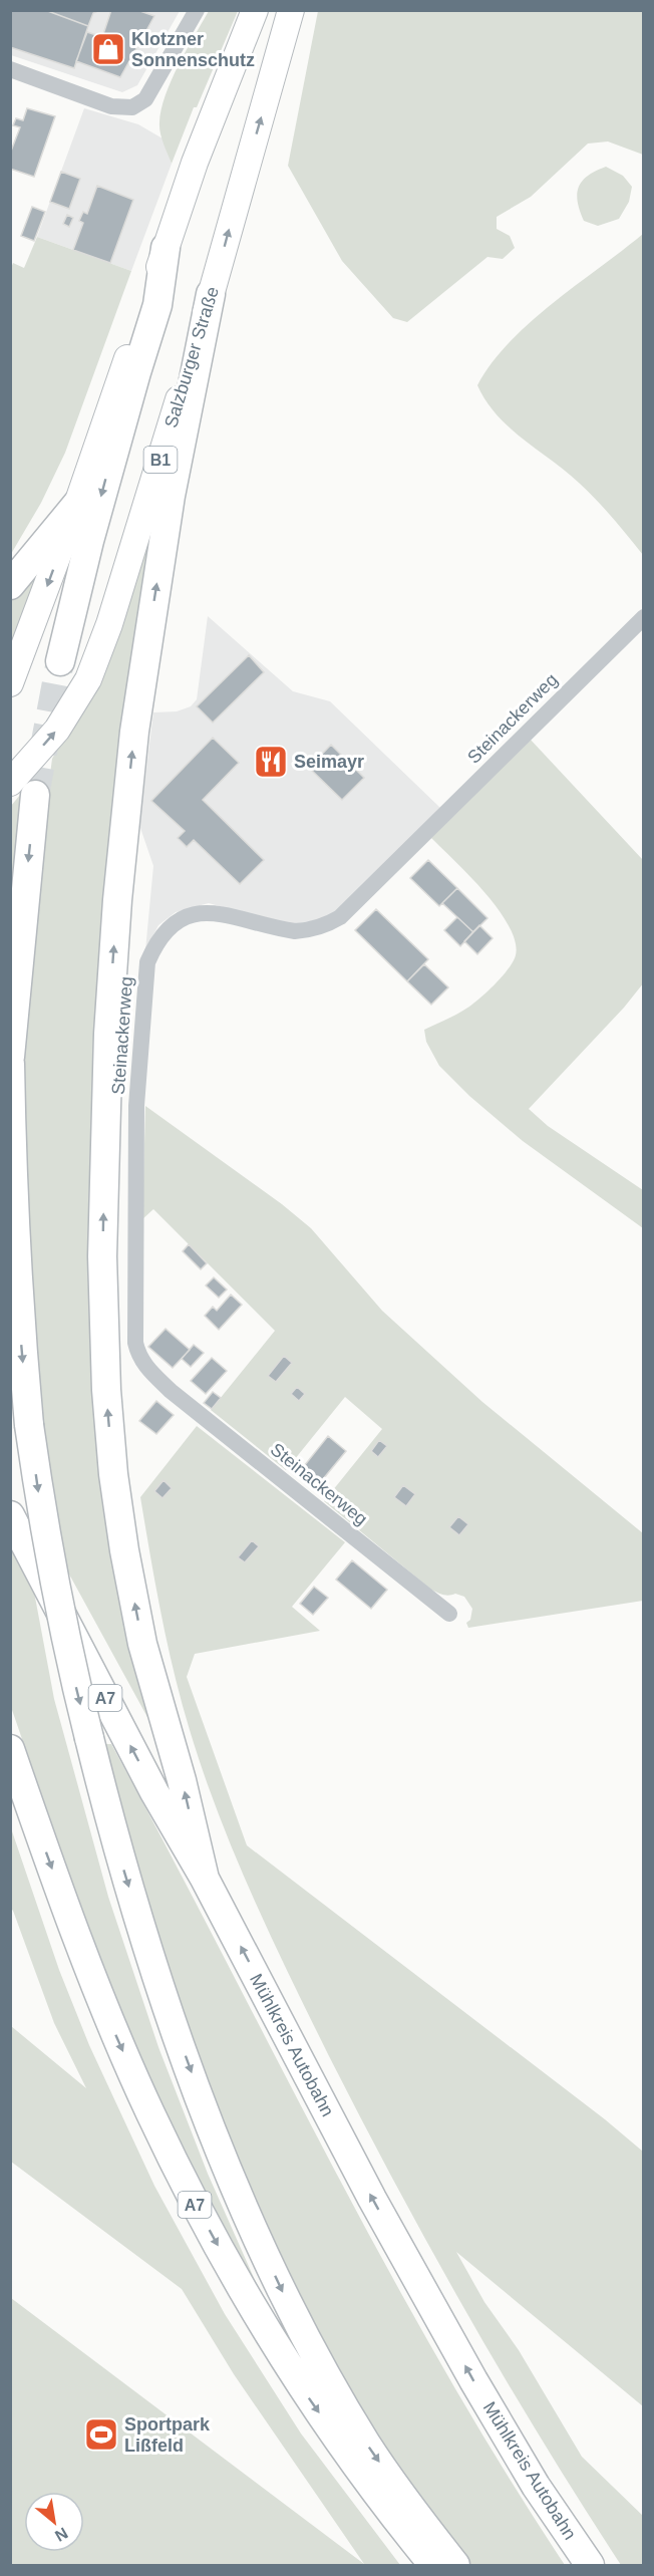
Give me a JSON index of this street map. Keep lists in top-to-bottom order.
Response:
{
  "streets": {
    "highway": ["A7", "Mühlkreis Autobahn"],
    "main road": ["Salzburger Straße", "B1"],
    "street": ["Steinackerweg"]
  },
  "places": {
    "shop": ["Klotzner Sonnenschutz"],
    "restaurant": ["Seimayr"],
    "sports": ["Sportpark Lißfeld"]
  },
  "north": "bottom right"
}
